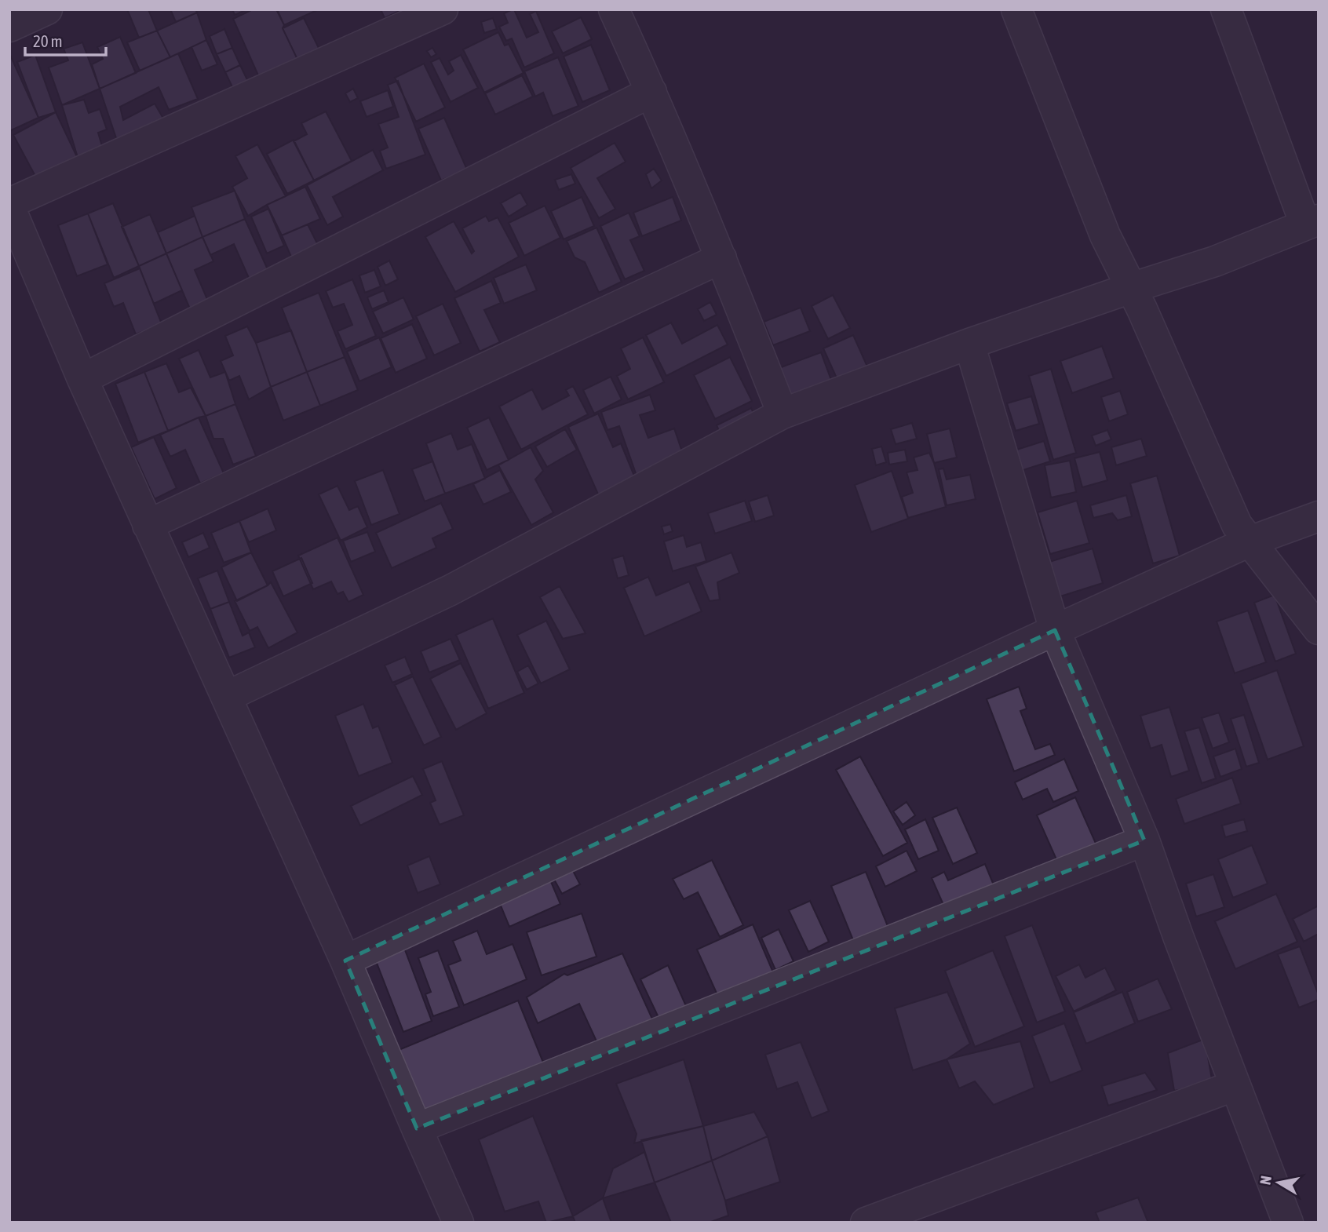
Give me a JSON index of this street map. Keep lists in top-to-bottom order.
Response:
{
  "scale_bar": "20 m",
  "north": "left"
}
